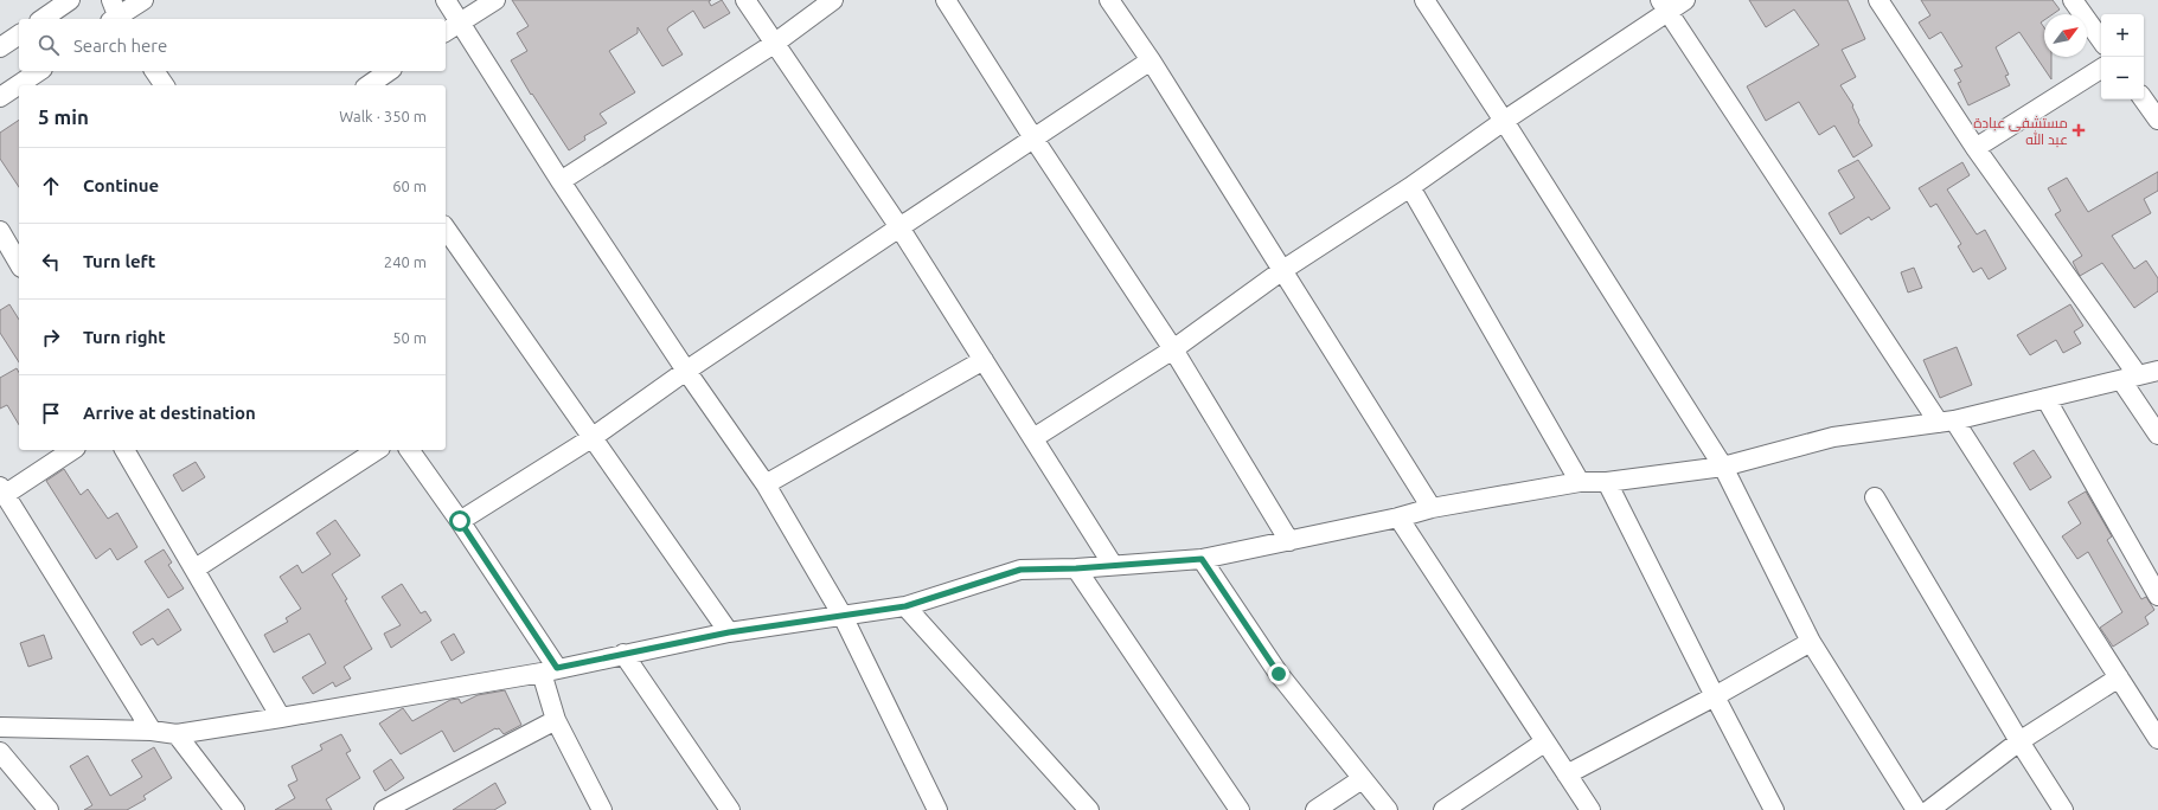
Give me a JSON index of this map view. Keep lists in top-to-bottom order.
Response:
{
  "places": {
    "health": ["مستشفى عبادة عبد الله"]
  },
  "north": "top right",
  "page": {
    "map_buttons": ["+", "−"],
    "search": "Search here",
    "heading": ["5 min", "Walk · 350 m"],
    "list": [
      ["Continue", "60 m"],
      ["Turn left", "240 m"],
      ["Turn right", "50 m"],
      "Arrive at destination"
    ]
  }
}
